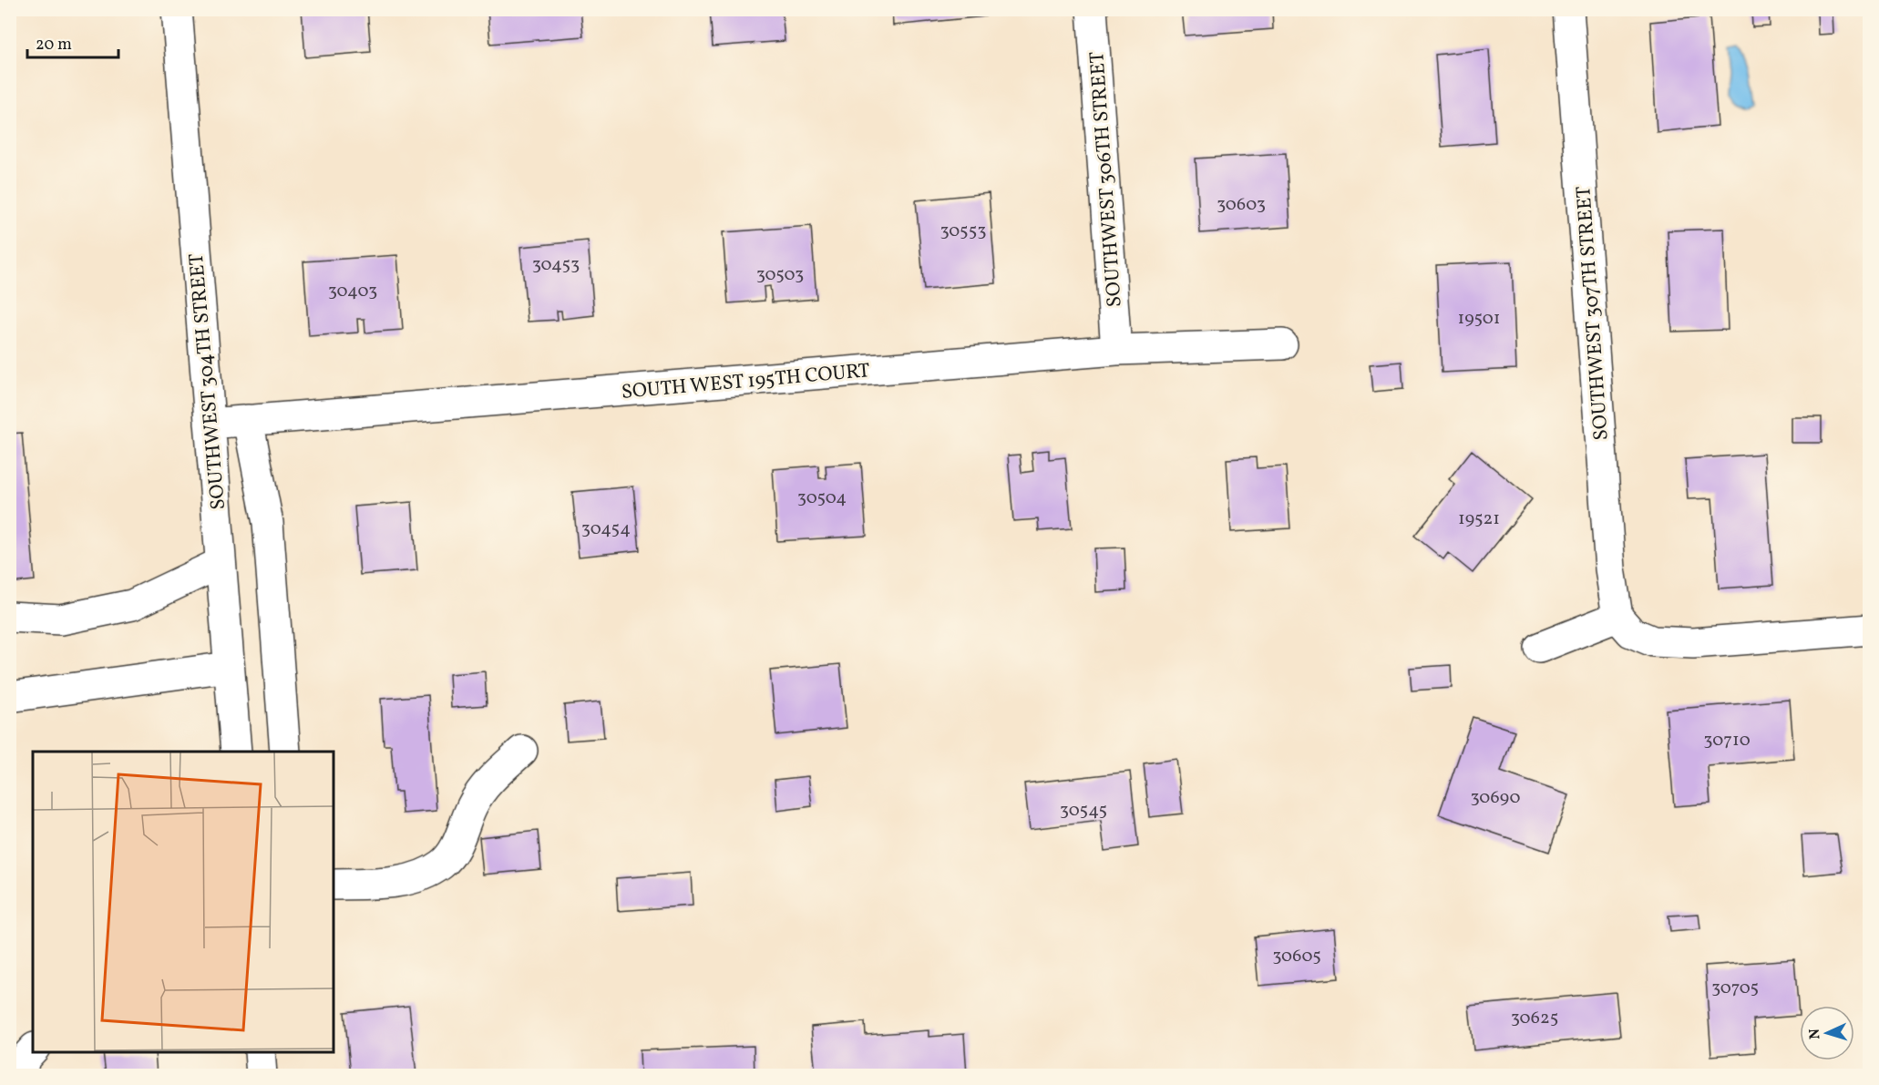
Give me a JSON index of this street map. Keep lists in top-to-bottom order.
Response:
{
  "streets": {
    "street": [
      "SOUTHWEST 306TH STREET",
      "SOUTHWEST 307TH STREET",
      "SOUTH WEST 195TH COURT",
      "SOUTHWEST 304TH STREET"
    ]
  },
  "crossings": [
    ["SOUTHWEST 306TH STREET", "SOUTH WEST 195TH COURT"],
    ["SOUTH WEST 195TH COURT", "SOUTHWEST 304TH STREET"]
  ],
  "house_numbers": [
    "30603",
    "30553",
    "30453",
    "30503",
    "30403",
    "19501",
    "30504",
    "19521",
    "30454",
    "30710",
    "30690",
    "30545",
    "30605",
    "30705",
    "30625"
  ],
  "scale_bar": "20 m",
  "north": "left"
}
